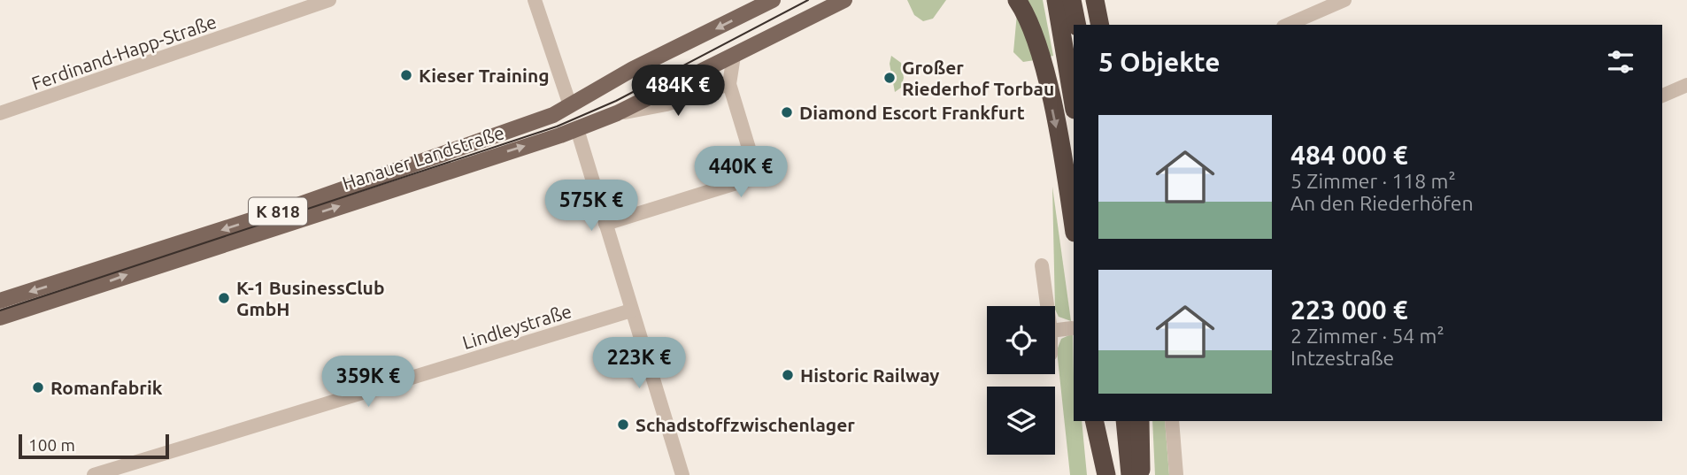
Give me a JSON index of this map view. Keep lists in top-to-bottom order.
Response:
{
  "streets": {
    "main road": ["Hanauer Landstraße", "K 818"],
    "street": ["Ferdinand-Happ-Straße", "Lindleystraße"]
  },
  "places": [
    "Kieser Training",
    "Großer Riederhof Torbau",
    "Diamond Escort Frankfurt",
    "K-1 BusinessClub GmbH",
    "Historic Railway",
    "Romanfabrik",
    "Schadstoffzwischenlager"
  ],
  "scale_bar": "100 m",
  "page": {
    "heading": "5 Objekte",
    "price": [
      "484K €",
      "440K €",
      "575K €",
      "223K €",
      "359K €"
    ],
    "list": [
      {
        "name": "484 000 €",
        "note": "5 Zimmer · 118 m² · An den Riederhöfen"
      },
      {
        "name": "223 000 €",
        "note": "2 Zimmer · 54 m² · Intzestraße"
      }
    ],
    "scale": "100 m"
  }
}
